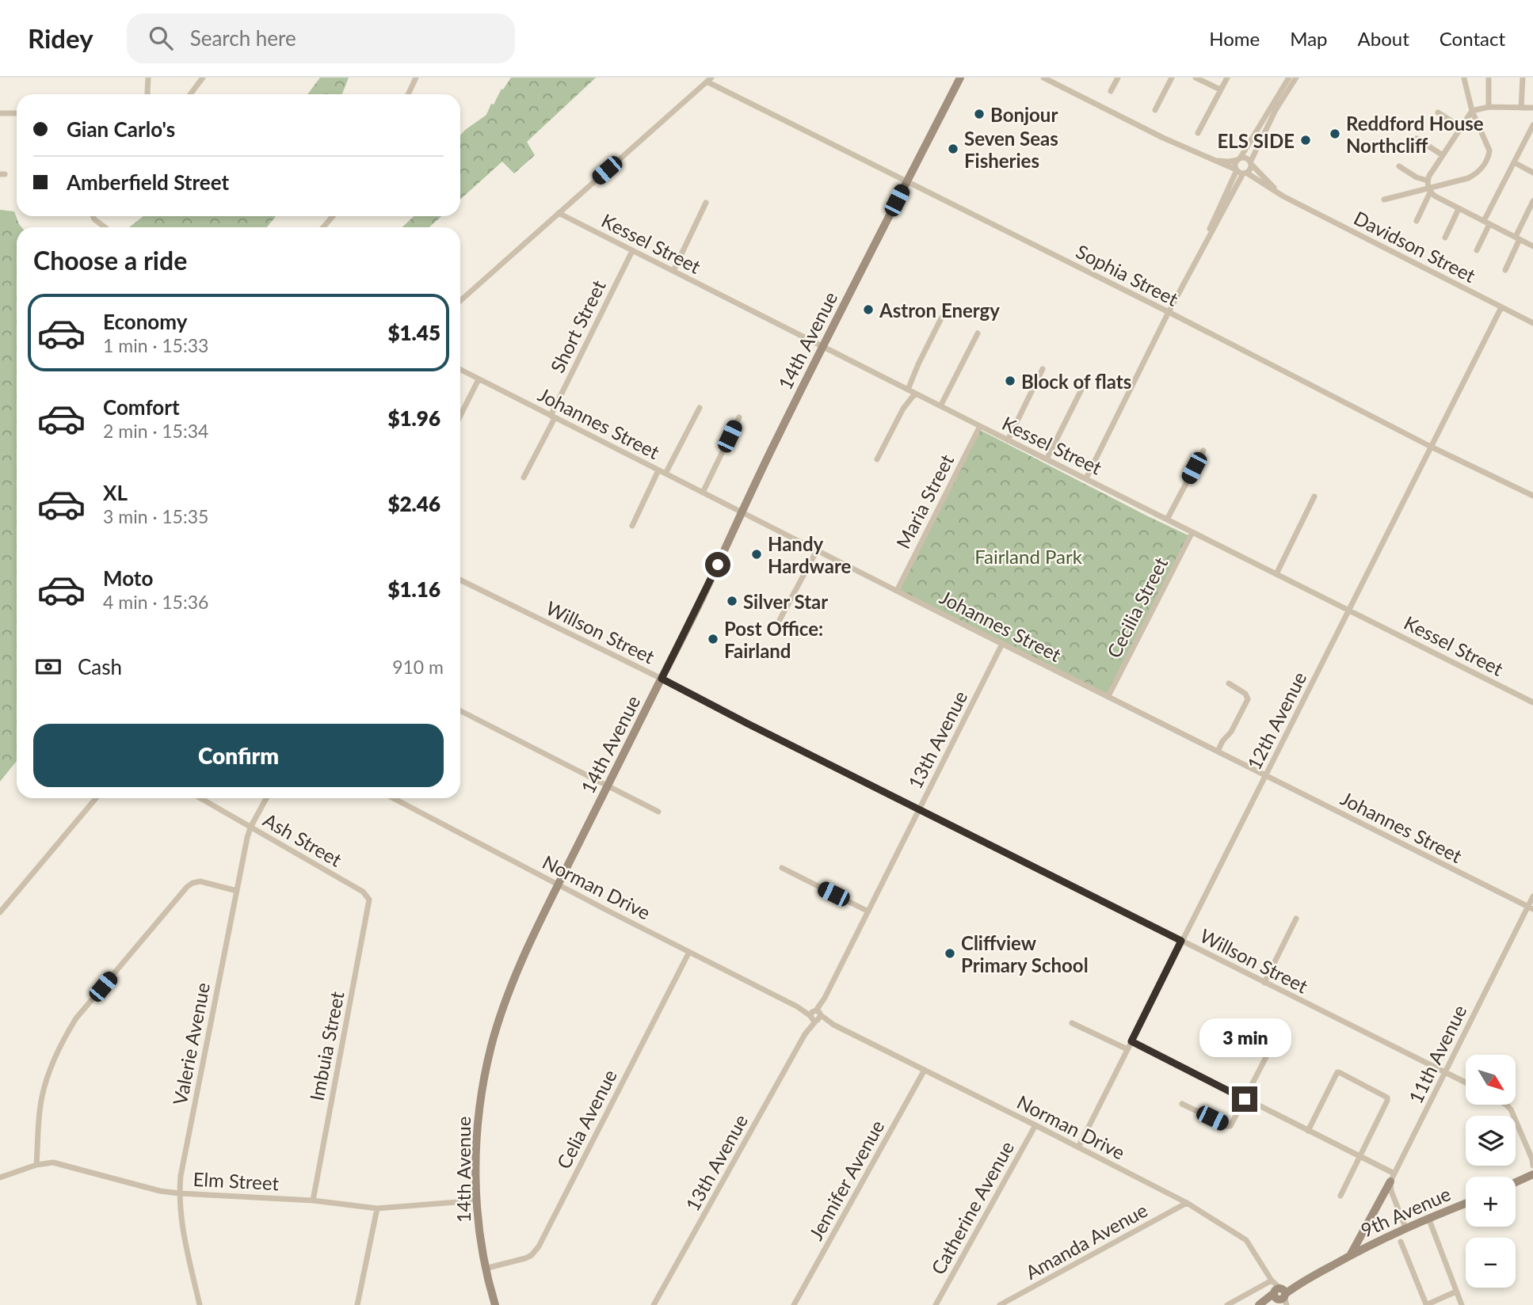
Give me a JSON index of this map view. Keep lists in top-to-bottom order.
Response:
{
  "streets": {
    "main road": ["14th Avenue", "9th Avenue"],
    "street": [
      "Kessel Street",
      "Davidson Street",
      "Sophia Street",
      "Short Street",
      "Johannes Street",
      "Maria Street",
      "Cecilia Street",
      "Willson Street",
      "12th Avenue",
      "13th Avenue",
      "Ash Street",
      "Norman Drive",
      "Valerie Avenue",
      "Imbuia Street",
      "11th Avenue",
      "Celia Avenue",
      "Jennifer Avenue",
      "Elm Street",
      "Catherine Avenue",
      "Amanda Avenue"
    ]
  },
  "crossings": [
    ["Kessel Street", "Short Street"],
    ["Kessel Street", "14th Avenue"],
    ["Kessel Street", "Maria Street"],
    ["Kessel Street", "Cecilia Street"],
    ["Kessel Street", "12th Avenue"],
    ["Davidson Street", "12th Avenue"],
    ["Sophia Street", "14th Avenue"],
    ["Sophia Street", "12th Avenue"],
    ["Short Street", "Johannes Street"],
    ["14th Avenue", "Johannes Street"],
    ["14th Avenue", "Willson Street"],
    ["14th Avenue", "Norman Drive"],
    ["14th Avenue", "Celia Avenue"],
    ["14th Avenue", "Elm Street"],
    ["Johannes Street", "Maria Street"],
    ["Johannes Street", "Cecilia Street"],
    ["Johannes Street", "12th Avenue"],
    ["Johannes Street", "13th Avenue"],
    ["Johannes Street", "11th Avenue"],
    ["Willson Street", "12th Avenue"],
    ["Willson Street", "13th Avenue"],
    ["Willson Street", "11th Avenue"],
    ["12th Avenue", "Norman Drive"],
    ["13th Avenue", "Norman Drive"],
    ["Ash Street", "Valerie Avenue"],
    ["Ash Street", "Imbuia Street"],
    ["Norman Drive", "Celia Avenue"],
    ["Norman Drive", "Jennifer Avenue"],
    ["Norman Drive", "Catherine Avenue"],
    ["Norman Drive", "9th Avenue"],
    ["Norman Drive", "Amanda Avenue"],
    ["Valerie Avenue", "Elm Street"],
    ["Imbuia Street", "Elm Street"]
  ],
  "parks": ["Fairland Park"],
  "places": [
    "Bonjour",
    "Reddford House Northcliff",
    "ELS SIDE",
    "Seven Seas Fisheries",
    "Astron Energy",
    "Block of flats",
    "Handy Hardware",
    "Silver Star",
    "Post Office: Fairland",
    "Cliffview Primary School"
  ],
  "north": "bottom right",
  "page": {
    "header": "Ridey",
    "search": "Search here",
    "nav": [
      "Home",
      "Map",
      "About",
      "Contact"
    ],
    "banner": ["Gian Carlo's", "Amberfield Street"],
    "heading": "Choose a ride",
    "list": [
      {
        "name": "Economy",
        "note": "1 min · 15:33",
        "value": "$1.45"
      },
      {
        "name": "Comfort",
        "note": "2 min · 15:34",
        "value": "$1.96"
      },
      {
        "name": "XL",
        "note": "3 min · 15:35",
        "value": "$2.46"
      },
      {
        "name": "Moto",
        "note": "4 min · 15:36",
        "value": "$1.16"
      }
    ],
    "pay": ["Cash", "910 m"],
    "buttons": "Confirm",
    "bubble": "3 min",
    "map_buttons": ["+", "−"]
  }
}
